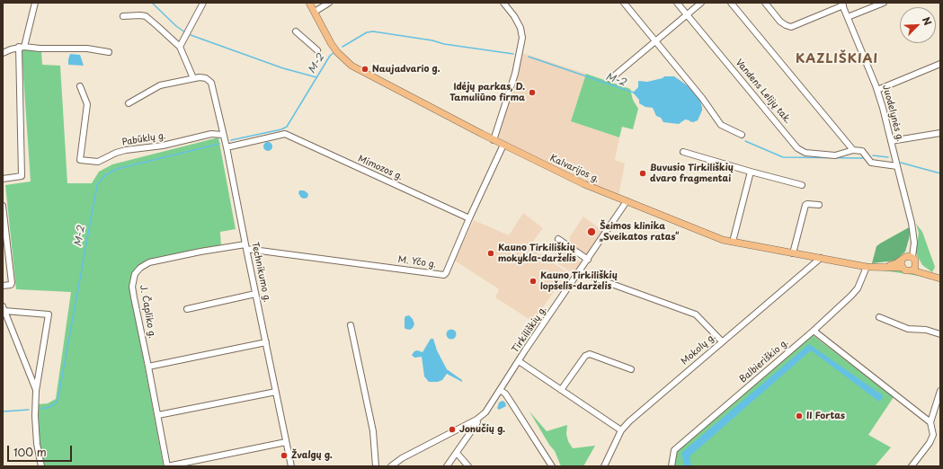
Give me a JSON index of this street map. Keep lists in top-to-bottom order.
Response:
{
  "streets": {
    "main road": ["Kalvarijos g."],
    "street": [
      "Vandens Lelijų tak.",
      "Juodelynės g.",
      "Pabūklų g.",
      "Mimozos g.",
      "M. Yčo g.",
      "Technikumo g.",
      "J. Čapliko g.",
      "Tirkiliškių g.",
      "Mokolų g.",
      "Balbieriškio g."
    ]
  },
  "crossings": [
    ["Juodelynės g.", "Kalvarijos g."],
    ["Pabūklų g.", "Technikumo g."],
    ["Mimozos g.", "M. Yčo g."],
    ["Mimozos g.", "Technikumo g."],
    ["Kalvarijos g.", "M. Yčo g."],
    ["Kalvarijos g.", "Tirkiliškių g."],
    ["Kalvarijos g.", "Mokolų g."],
    ["Kalvarijos g.", "Balbieriškio g."],
    ["M. Yčo g.", "Technikumo g."],
    ["M. Yčo g.", "J. Čapliko g."],
    ["Technikumo g.", "J. Čapliko g."]
  ],
  "districts": ["KAZLIŠKIAI"],
  "water": ["M-2"],
  "places": [
    "Naujadvario g.",
    "Idėjų parkas, D. Tamuliūno firma",
    "Buvusio Tirkiliškių dvaro fragmentai",
    "Šeimos klinika „Sveikatos ratas“",
    "Kauno Tirkiliškių mokykla-darželis",
    "Kauno Tirkiliškių lopšelis-darželis",
    "II Fortas",
    "Jonučių g.",
    "Žvalgų g."
  ],
  "scale_bar": "100 m",
  "north": "top right"
}
